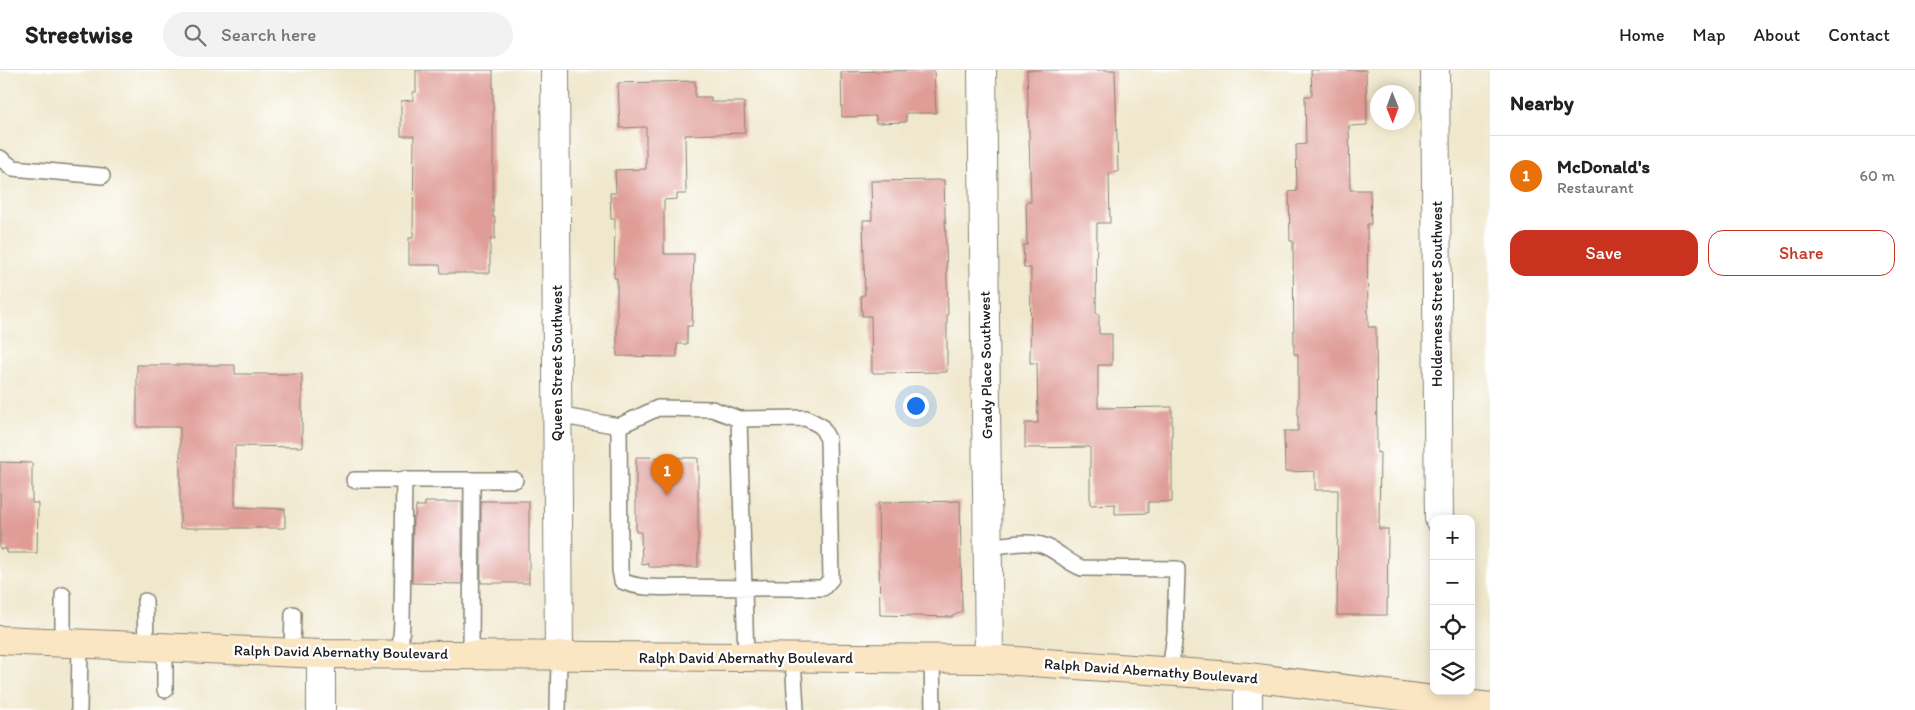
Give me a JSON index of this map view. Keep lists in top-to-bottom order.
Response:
{
  "streets": {
    "main road": ["Ralph David Abernathy Boulevard"],
    "street": ["Holderness Street Southwest", "Queen Street Southwest", "Grady Place Southwest"]
  },
  "crossings": [
    ["Queen Street Southwest", "Ralph David Abernathy Boulevard"],
    ["Grady Place Southwest", "Ralph David Abernathy Boulevard"]
  ],
  "north": "bottom",
  "page": {
    "header": "Streetwise",
    "search": "Search here",
    "nav": [
      "Home",
      "Map",
      "About",
      "Contact"
    ],
    "heading": "Nearby",
    "list": [
      {
        "mark": "1",
        "name": "McDonald's",
        "note": "Restaurant",
        "value": "60 m"
      }
    ],
    "buttons": ["Save", "Share"],
    "pins": "1",
    "map_buttons": ["+", "−"]
  }
}
